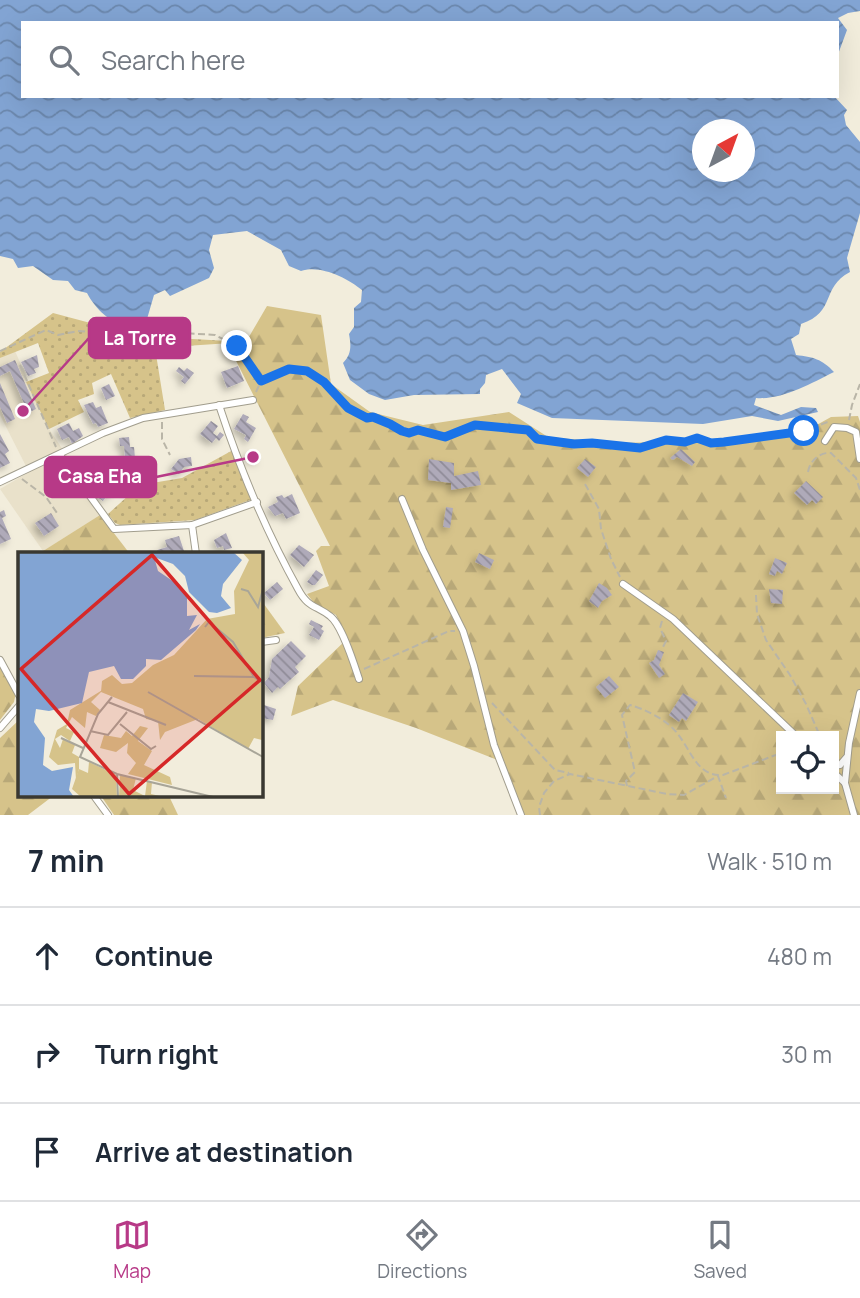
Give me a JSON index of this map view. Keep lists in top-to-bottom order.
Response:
{
  "places": ["La Torre", "Casa Eha"],
  "north": "top right",
  "page": {
    "search": "Search here",
    "heading": ["7 min", "Walk · 510 m"],
    "list": [
      ["Continue", "480 m"],
      ["Turn right", "30 m"],
      "Arrive at destination"
    ],
    "nav": ["Map", "Directions", "Saved"]
  }
}
